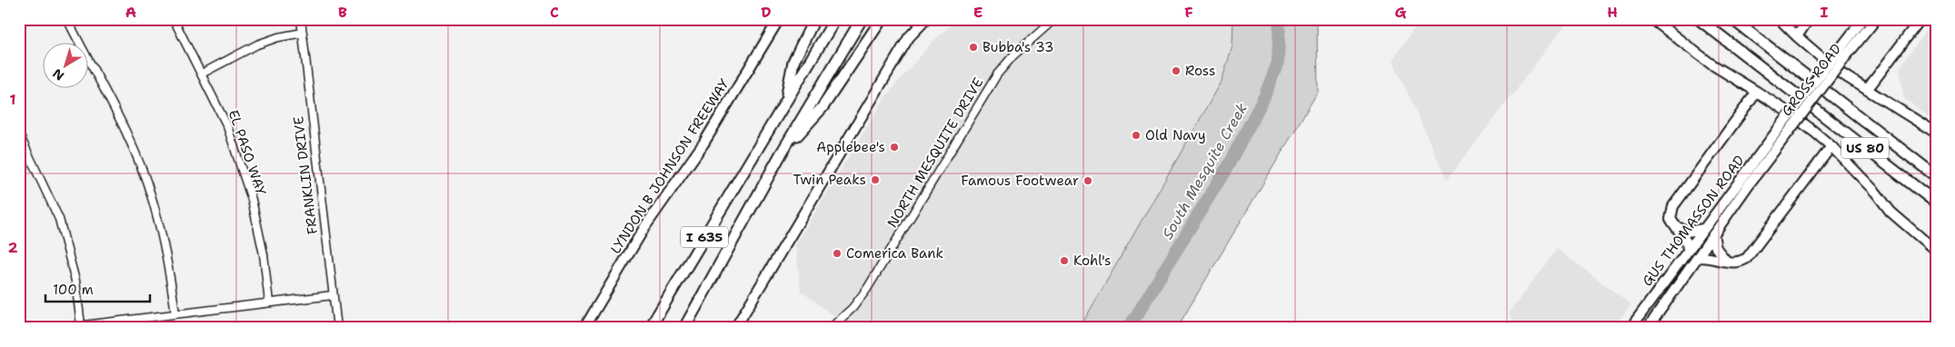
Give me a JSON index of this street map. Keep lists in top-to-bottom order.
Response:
{
  "streets": {
    "highway": ["US 80", "I 635"],
    "main road": ["GROSS ROAD", "LYNDON B JOHNSON FREEWAY", "GUS THOMASSON ROAD"],
    "street": ["EL PASO WAY", "NORTH MESQUITE DRIVE", "FRANKLIN DRIVE"]
  },
  "crossings": [
    ["GROSS ROAD", "GUS THOMASSON ROAD"]
  ],
  "water": ["South Mesquite Creek"],
  "places": [
    "Bubba's 33",
    "Ross",
    "Old Navy",
    "Applebee's",
    "Twin Peaks",
    "Famous Footwear",
    "Comerica Bank",
    "Kohl's"
  ],
  "scale_bar": "100 m",
  "north": "bottom left",
  "grid": {
    "columns": [
      "A",
      "B",
      "C",
      "D",
      "E",
      "F",
      "G",
      "H",
      "I"
    ],
    "rows": ["1", "2"]
  }
}
